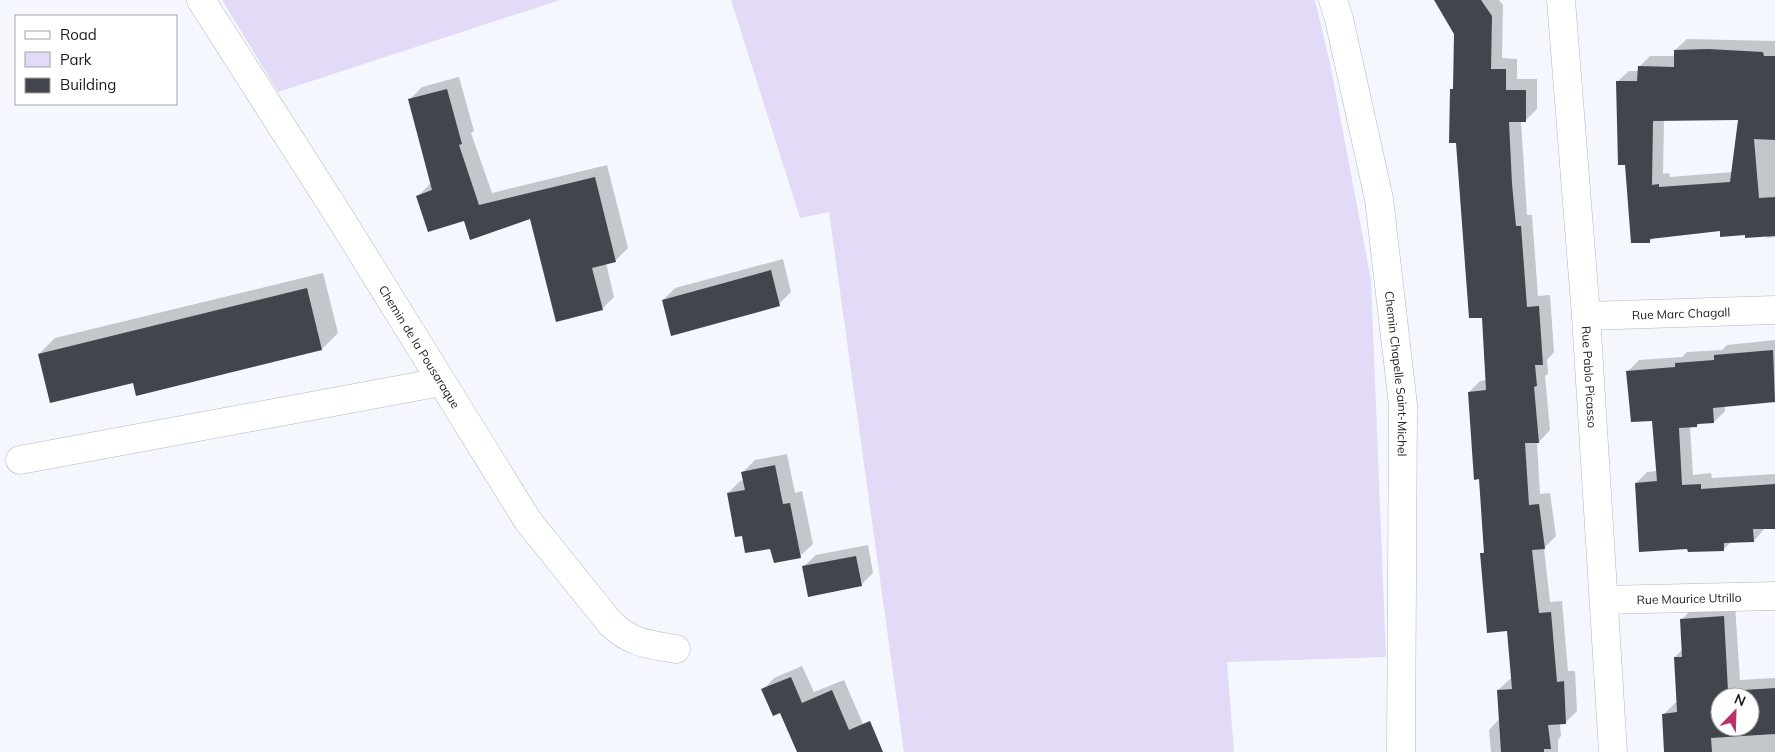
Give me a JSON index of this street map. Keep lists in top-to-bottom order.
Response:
{
  "streets": {
    "street": [
      "Rue Marc Chagall",
      "Chemin de la Pousaraque",
      "Chemin Chapelle Saint-Michel",
      "Rue Pablo Picasso",
      "Rue Maurice Utrillo"
    ]
  },
  "crossings": [
    ["Rue Marc Chagall", "Rue Pablo Picasso"],
    ["Rue Pablo Picasso", "Rue Maurice Utrillo"]
  ],
  "legend": ["Road", "Park", "Building"],
  "north": "top right"
}
